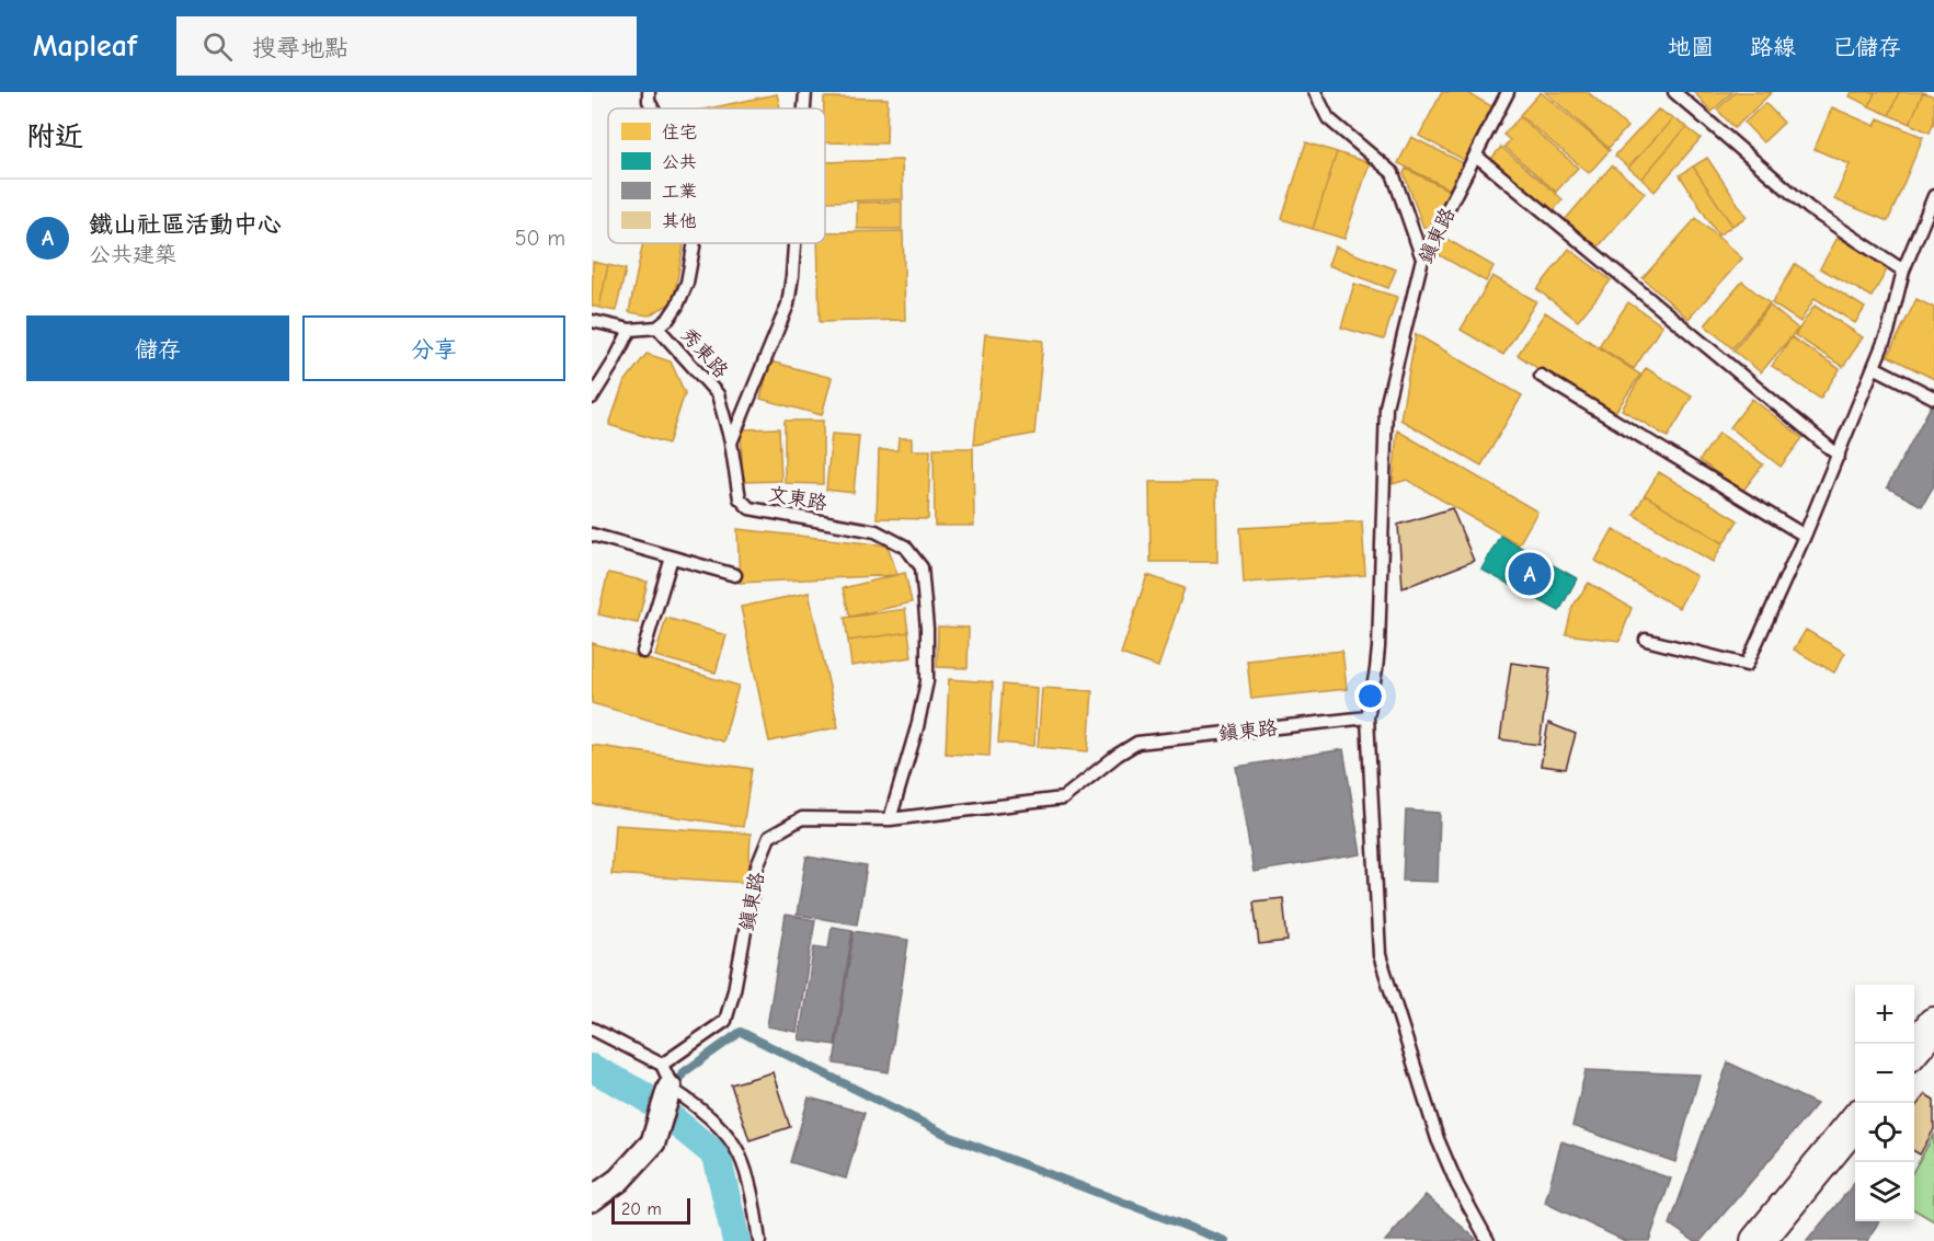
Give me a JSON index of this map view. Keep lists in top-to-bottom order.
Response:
{
  "streets": {
    "lane": ["鎮東路", "秀東路", "文東路"]
  },
  "crossings": [
    ["鎮東路", "文東路"],
    ["秀東路", "文東路"]
  ],
  "legend": [
    "住宅",
    "公共",
    "工業",
    "其他"
  ],
  "scale_bar": "20 m",
  "page": {
    "header": "Mapleaf",
    "search": "搜尋地點",
    "nav": ["地圖", "路線", "已儲存"],
    "heading": "附近",
    "list": [
      {
        "mark": "A",
        "name": "鐵山社區活動中心",
        "note": "公共建築",
        "value": "50 m"
      }
    ],
    "buttons": ["儲存", "分享"],
    "pins": "A",
    "map_buttons": ["+", "−"],
    "scale": "20 m"
  }
}
